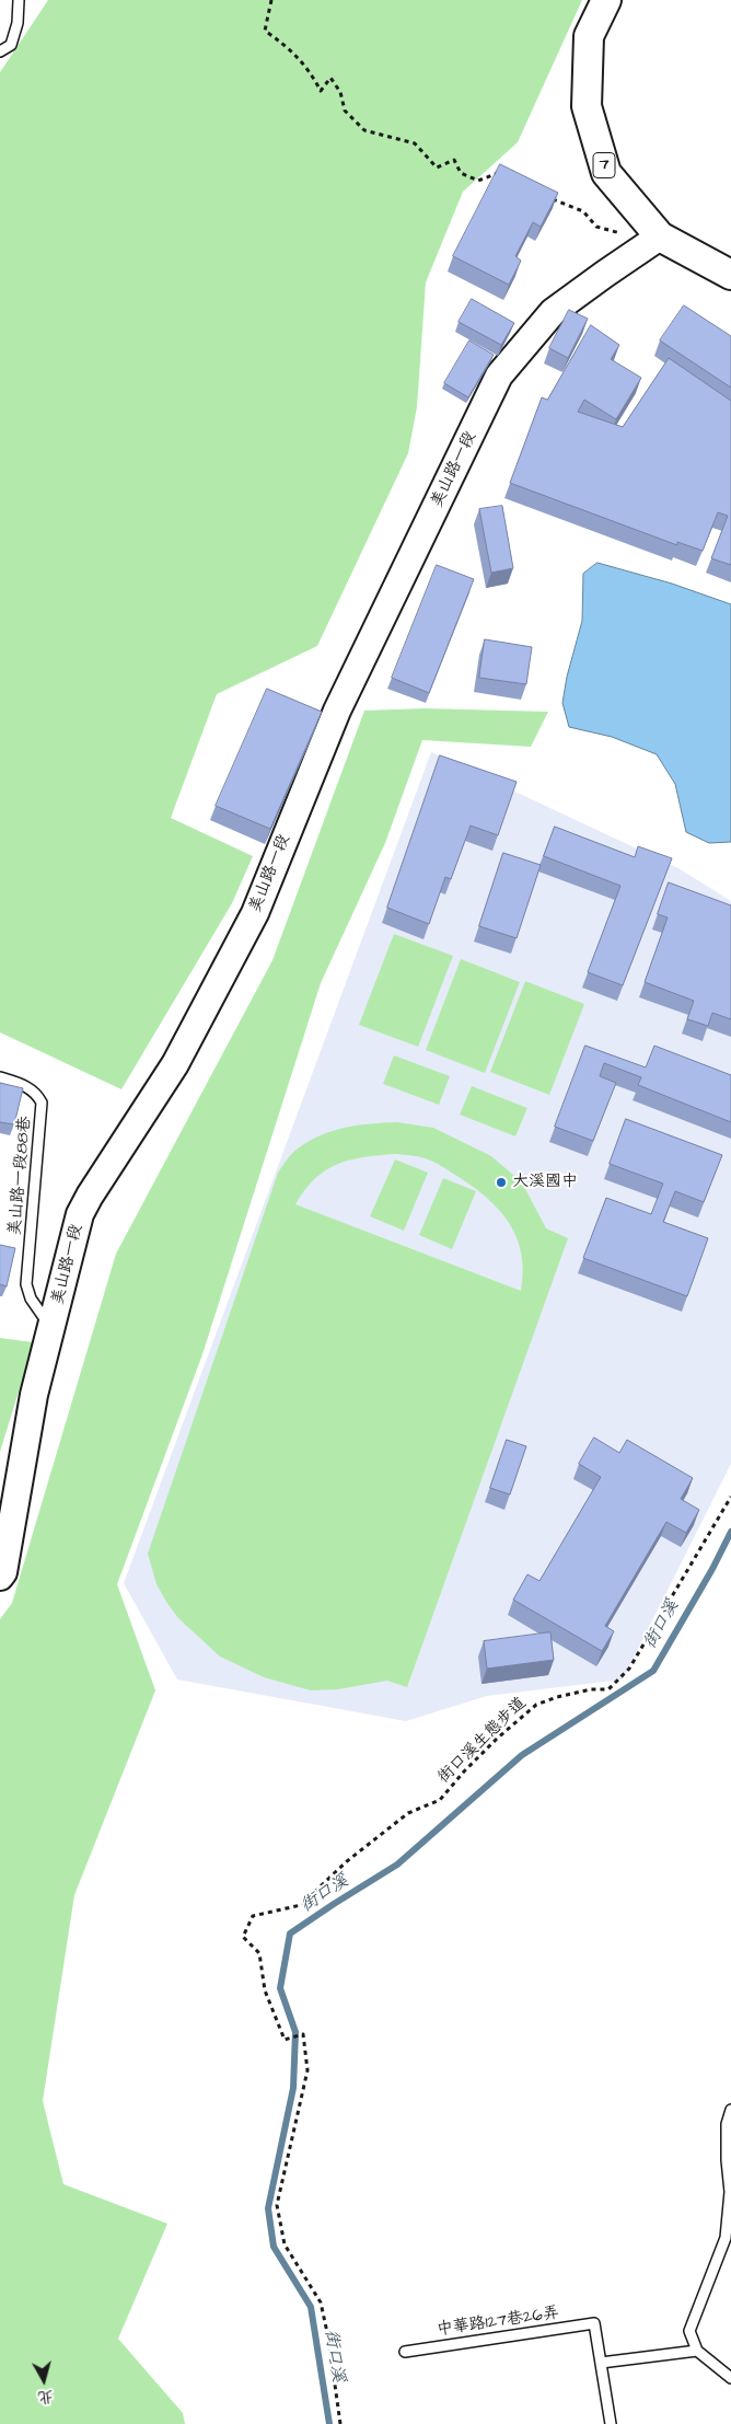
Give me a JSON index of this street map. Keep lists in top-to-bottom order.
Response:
{
  "streets": {
    "main road": ["7"],
    "street": ["美山路一段"],
    "lane": ["美山路一段88巷", "中華路127巷26弄"],
    "path": ["街口溪生態步道"]
  },
  "crossings": [
    ["7", "美山路一段"],
    ["美山路一段", "美山路一段88巷"]
  ],
  "water": ["街口溪"],
  "places": ["大溪國中"],
  "north": "bottom"
}
